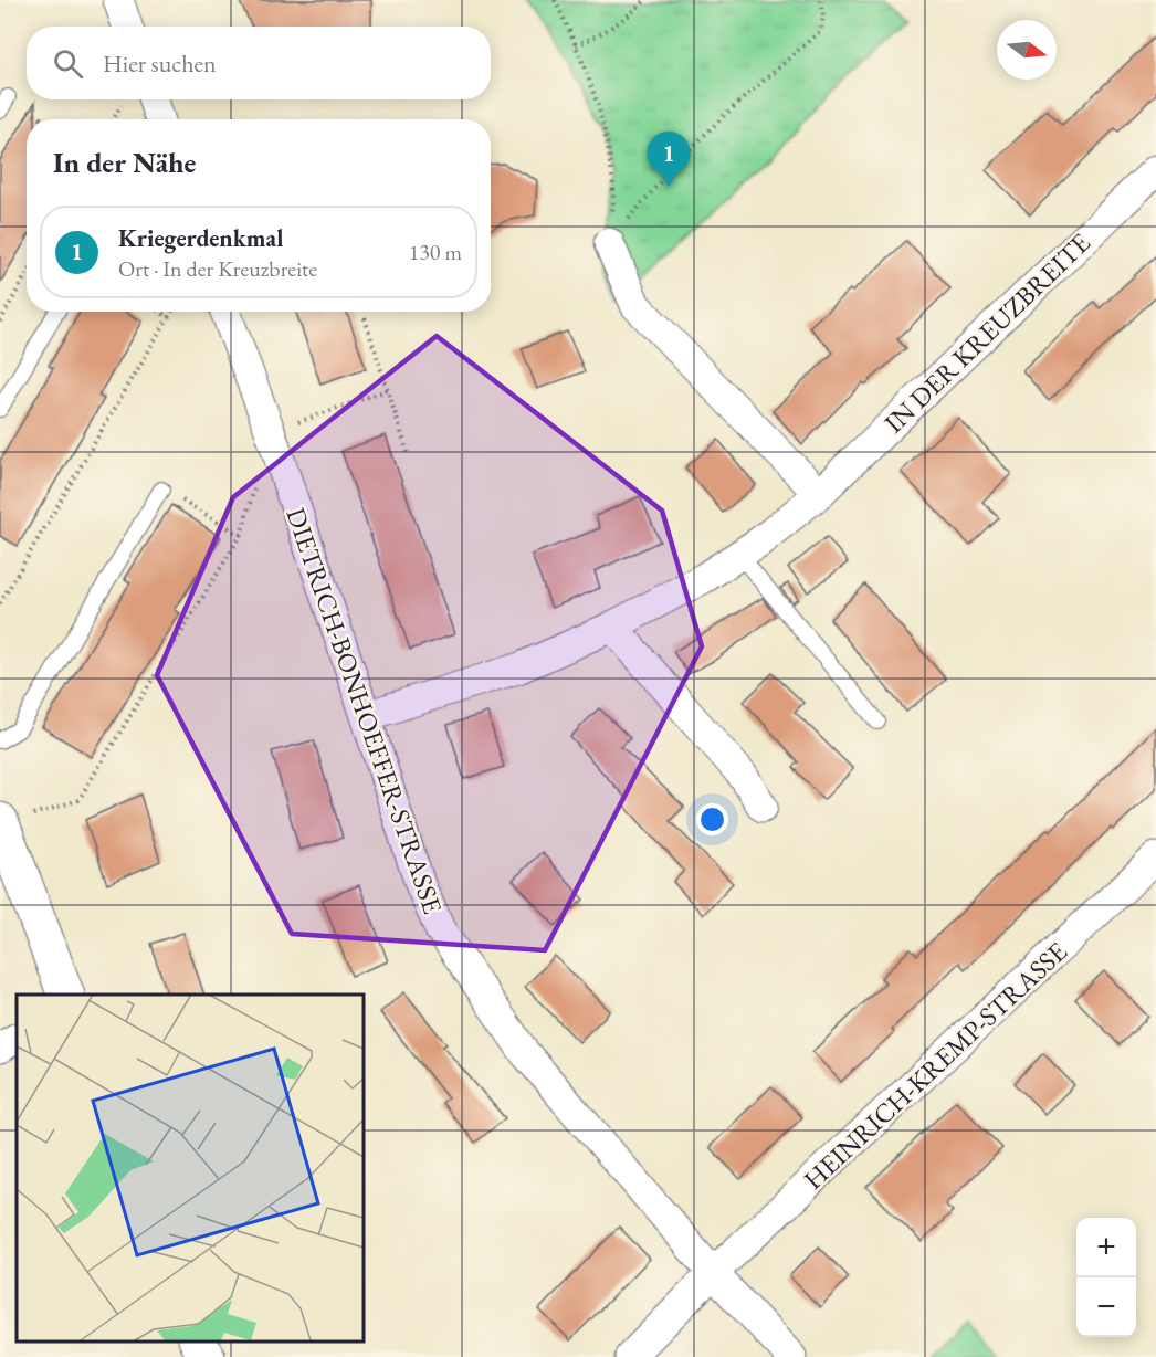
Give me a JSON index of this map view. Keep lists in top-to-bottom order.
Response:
{
  "streets": {
    "street": ["IN DER KREUZBREITE", "DIETRICH-BONHOEFFER-STRASSE", "HEINRICH-KREMP-STRASSE"]
  },
  "crossings": [
    ["IN DER KREUZBREITE", "DIETRICH-BONHOEFFER-STRASSE"],
    ["DIETRICH-BONHOEFFER-STRASSE", "HEINRICH-KREMP-STRASSE"]
  ],
  "north": "right",
  "page": {
    "search": "Hier suchen",
    "heading": "In der Nähe",
    "pins": "1",
    "list": [
      {
        "mark": "1",
        "name": "Kriegerdenkmal",
        "note": "Ort · In der Kreuzbreite",
        "value": "130 m"
      }
    ],
    "map_buttons": ["+", "−"]
  }
}
